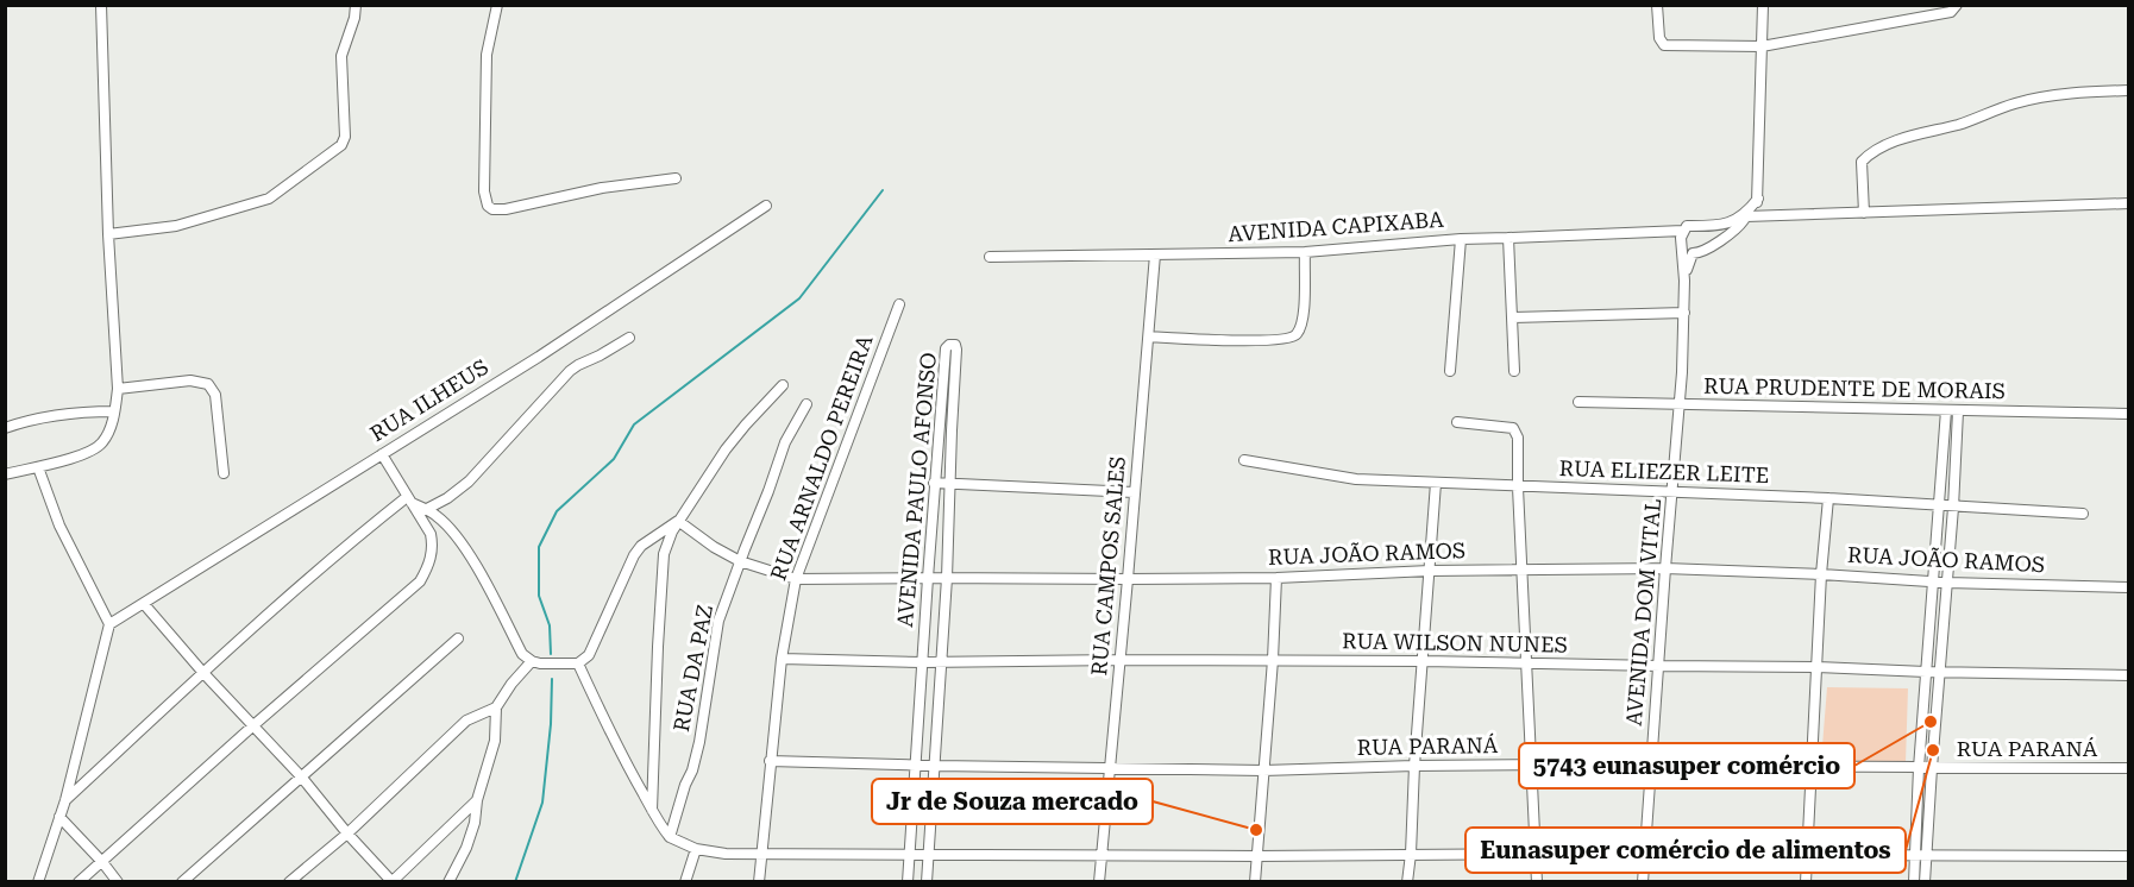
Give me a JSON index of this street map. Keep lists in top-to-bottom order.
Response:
{
  "streets": {
    "street": [
      "AVENIDA CAPIXABA",
      "RUA PRUDENTE DE MORAIS",
      "RUA ILHEUS",
      "RUA ARNALDO PEREIRA",
      "RUA ELIEZER LEITE",
      "AVENIDA PAULO AFONSO",
      "RUA JOÃO RAMOS",
      "RUA CAMPOS SALES",
      "AVENIDA DOM VITAL",
      "RUA WILSON NUNES",
      "RUA DA PAZ",
      "RUA PARANÁ"
    ]
  },
  "crossings": [
    ["AVENIDA CAPIXABA", "RUA CAMPOS SALES"],
    ["AVENIDA CAPIXABA", "AVENIDA DOM VITAL"],
    ["RUA PRUDENTE DE MORAIS", "AVENIDA DOM VITAL"],
    ["RUA ARNALDO PEREIRA", "RUA JOÃO RAMOS"],
    ["RUA ARNALDO PEREIRA", "RUA WILSON NUNES"],
    ["RUA ARNALDO PEREIRA", "RUA PARANÁ"],
    ["RUA ELIEZER LEITE", "AVENIDA DOM VITAL"],
    ["AVENIDA PAULO AFONSO", "RUA JOÃO RAMOS"],
    ["AVENIDA PAULO AFONSO", "RUA WILSON NUNES"],
    ["AVENIDA PAULO AFONSO", "RUA PARANÁ"],
    ["RUA JOÃO RAMOS", "RUA CAMPOS SALES"],
    ["RUA JOÃO RAMOS", "AVENIDA DOM VITAL"],
    ["RUA JOÃO RAMOS", "RUA DA PAZ"],
    ["RUA CAMPOS SALES", "RUA WILSON NUNES"],
    ["RUA CAMPOS SALES", "RUA PARANÁ"],
    ["AVENIDA DOM VITAL", "RUA WILSON NUNES"],
    ["AVENIDA DOM VITAL", "RUA PARANÁ"]
  ],
  "places": ["5743 eunasuper comércio", "Eunasuper comércio de alimentos", "Jr de Souza mercado"]
}
